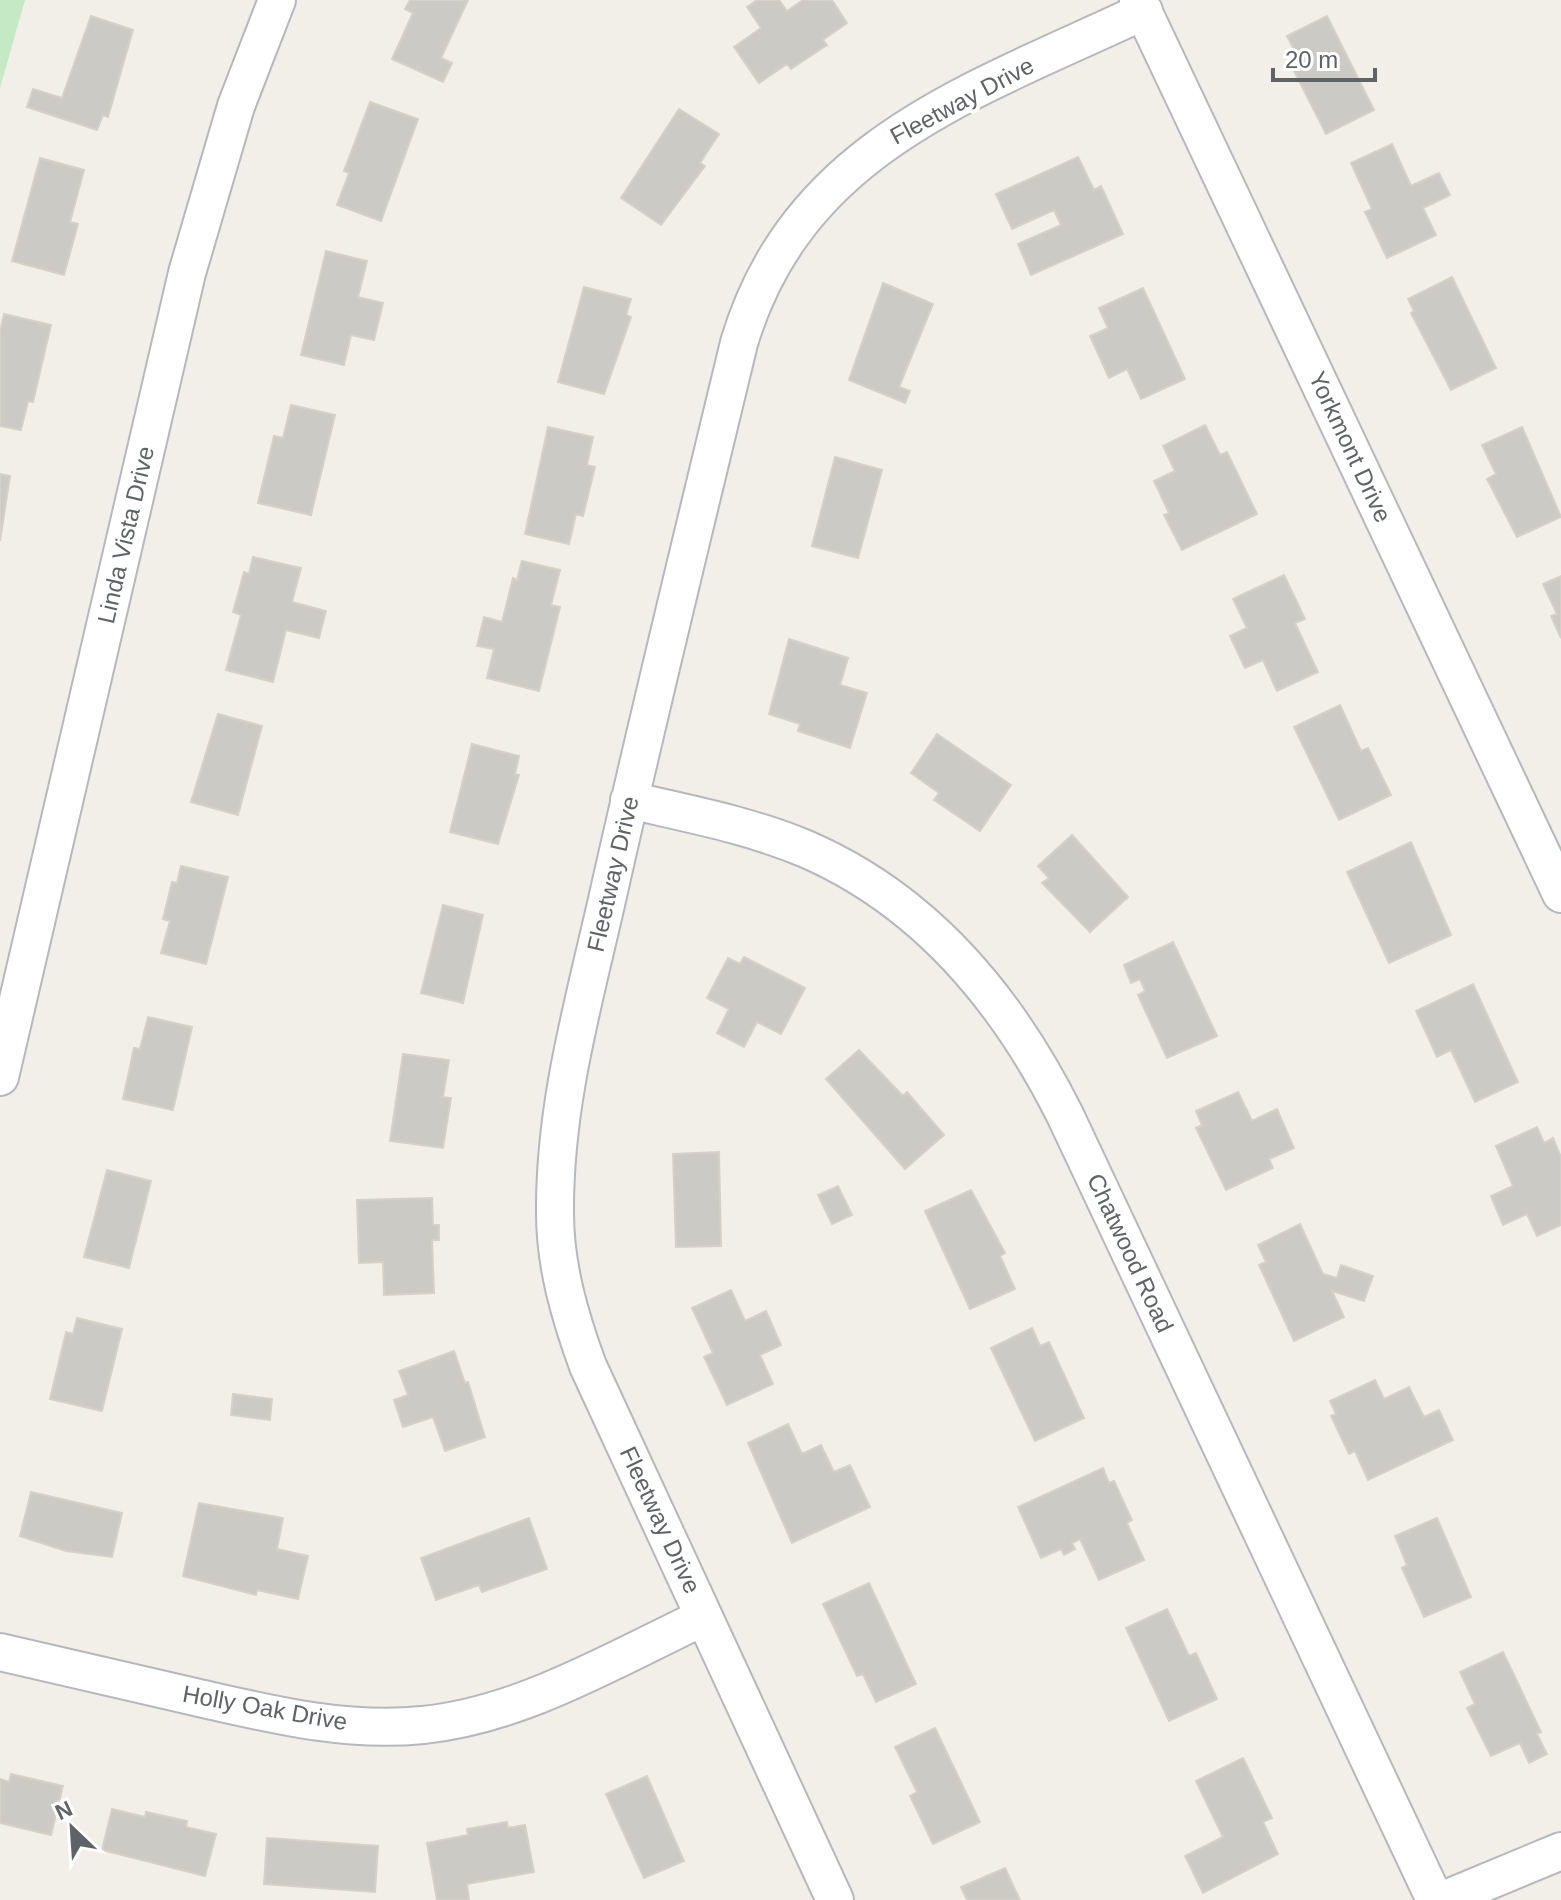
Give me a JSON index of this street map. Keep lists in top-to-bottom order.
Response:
{
  "streets": {
    "street": [
      "Fleetway Drive",
      "Yorkmont Drive",
      "Linda Vista Drive",
      "Chatwood Road",
      "Holly Oak Drive"
    ]
  },
  "crossings": [
    ["Fleetway Drive", "Yorkmont Drive"],
    ["Fleetway Drive", "Chatwood Road"],
    ["Fleetway Drive", "Holly Oak Drive"]
  ],
  "scale_bar": "20 m",
  "north": "top left"
}
